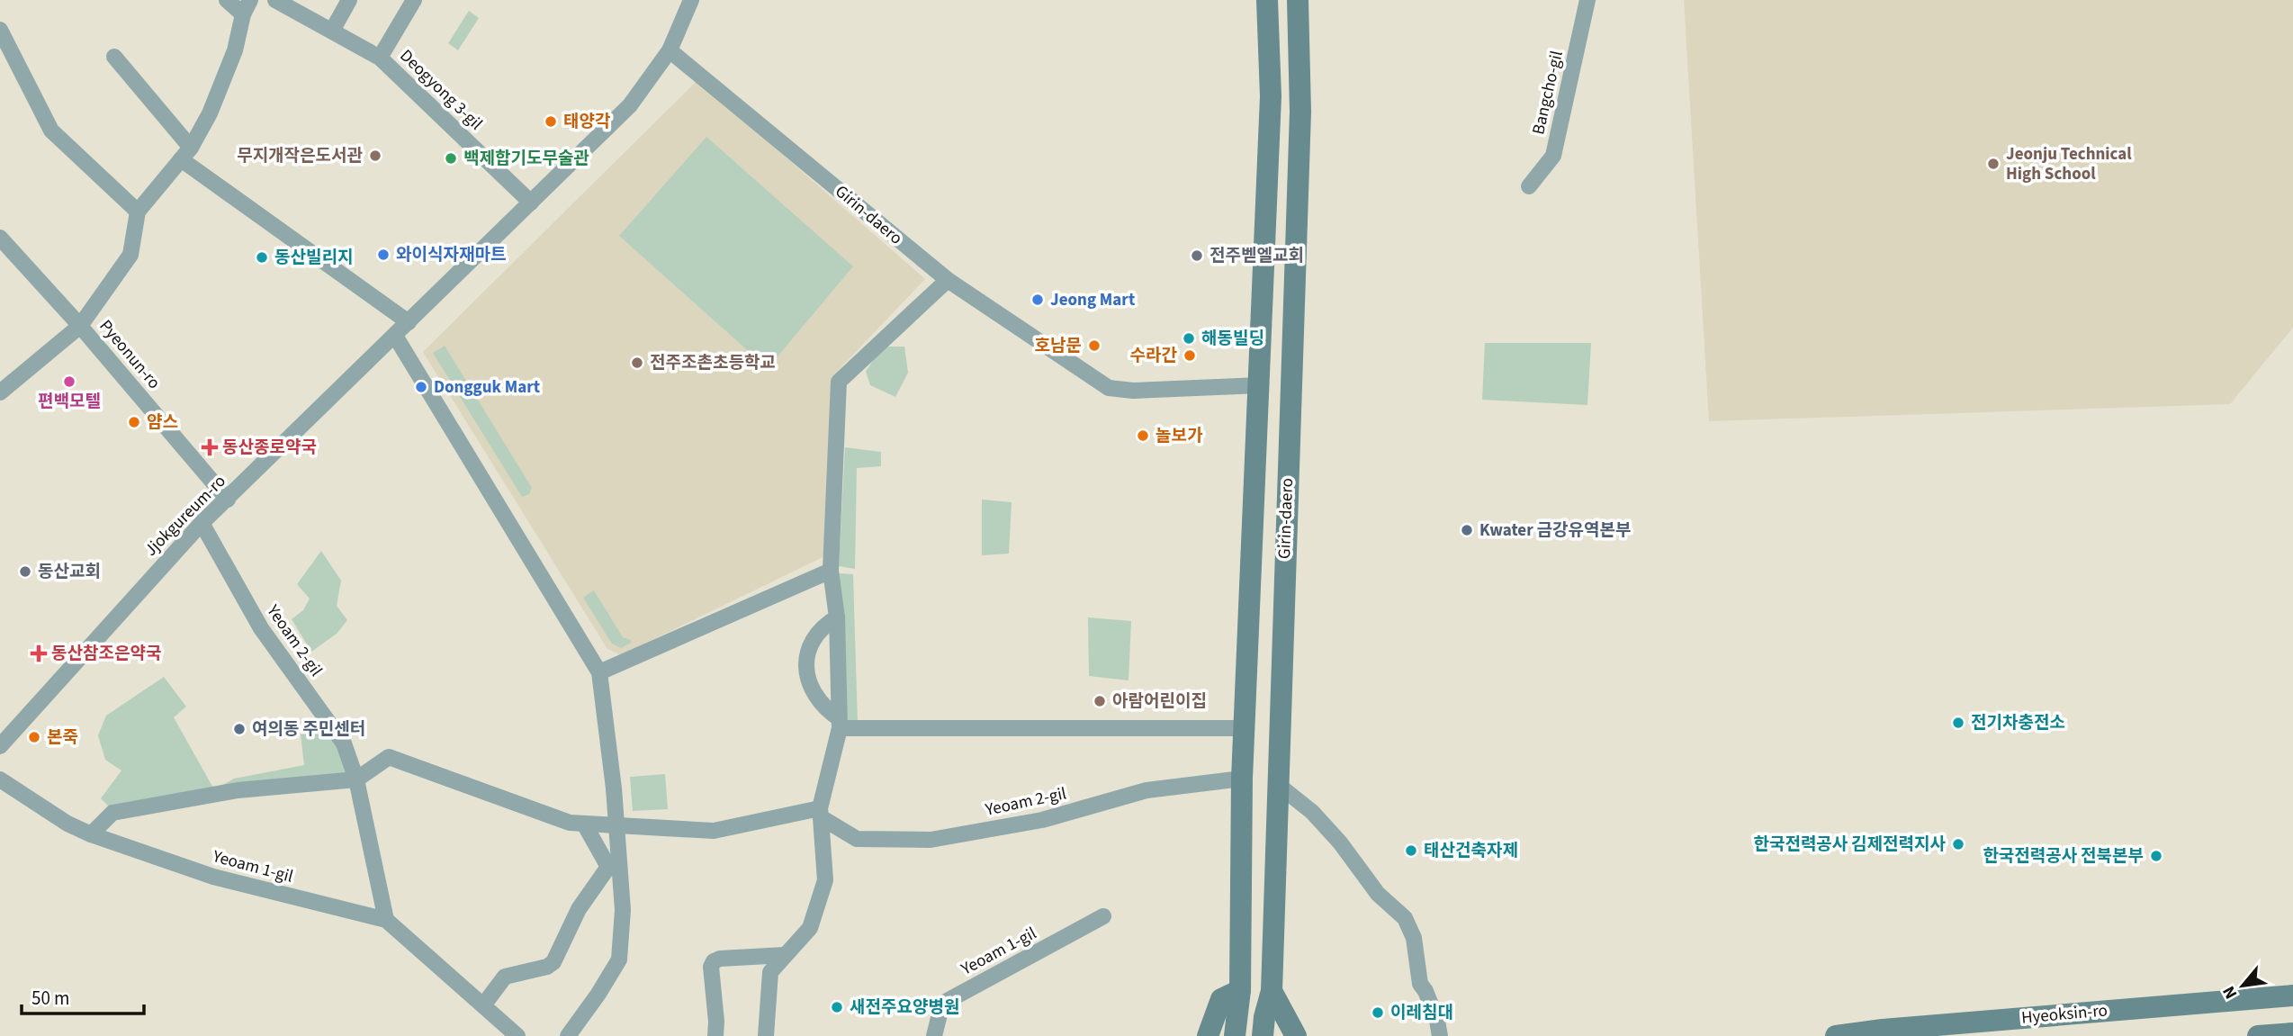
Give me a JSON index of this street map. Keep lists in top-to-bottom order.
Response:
{
  "streets": {
    "street": [
      "Deogyong 3-gil",
      "Bangcho-gil",
      "Girin-daero",
      "Pyeonun-ro",
      "Jjokgureum-ro",
      "Yeoam 2-gil",
      "Yeoam 1-gil",
      "Hyeoksin-ro"
    ]
  },
  "crossings": [
    ["Deogyong 3-gil", "Jjokgureum-ro"],
    ["Girin-daero", "Jjokgureum-ro"],
    ["Girin-daero", "Yeoam 2-gil"],
    ["Pyeonun-ro", "Jjokgureum-ro"],
    ["Jjokgureum-ro", "Yeoam 2-gil"],
    ["Yeoam 2-gil", "Yeoam 1-gil"]
  ],
  "places": {
    "other": [
      "태양각",
      "무지개작은도서관",
      "백제합기도무술관",
      "Jeonju Technical High School",
      "와이식자재마트",
      "전주벧엘교회",
      "동산빌리지",
      "Jeong Mart",
      "해동빌딩",
      "호남문",
      "수라간",
      "전주조촌초등학교",
      "편백모텔",
      "Dongguk Mart",
      "얌스",
      "놀보가",
      "Kwater 금강유역본부",
      "동산교회",
      "아람어린이집",
      "전기차충전소",
      "여의동 주민센터",
      "본죽",
      "한국전력공사 김제전력지사",
      "태산건축자제",
      "한국전력공사 전북본부",
      "새전주요양병원",
      "이레침대"
    ],
    "health": ["동산종로약국", "동산참조은약국"]
  },
  "scale_bar": "50 m",
  "north": "bottom left"
}
